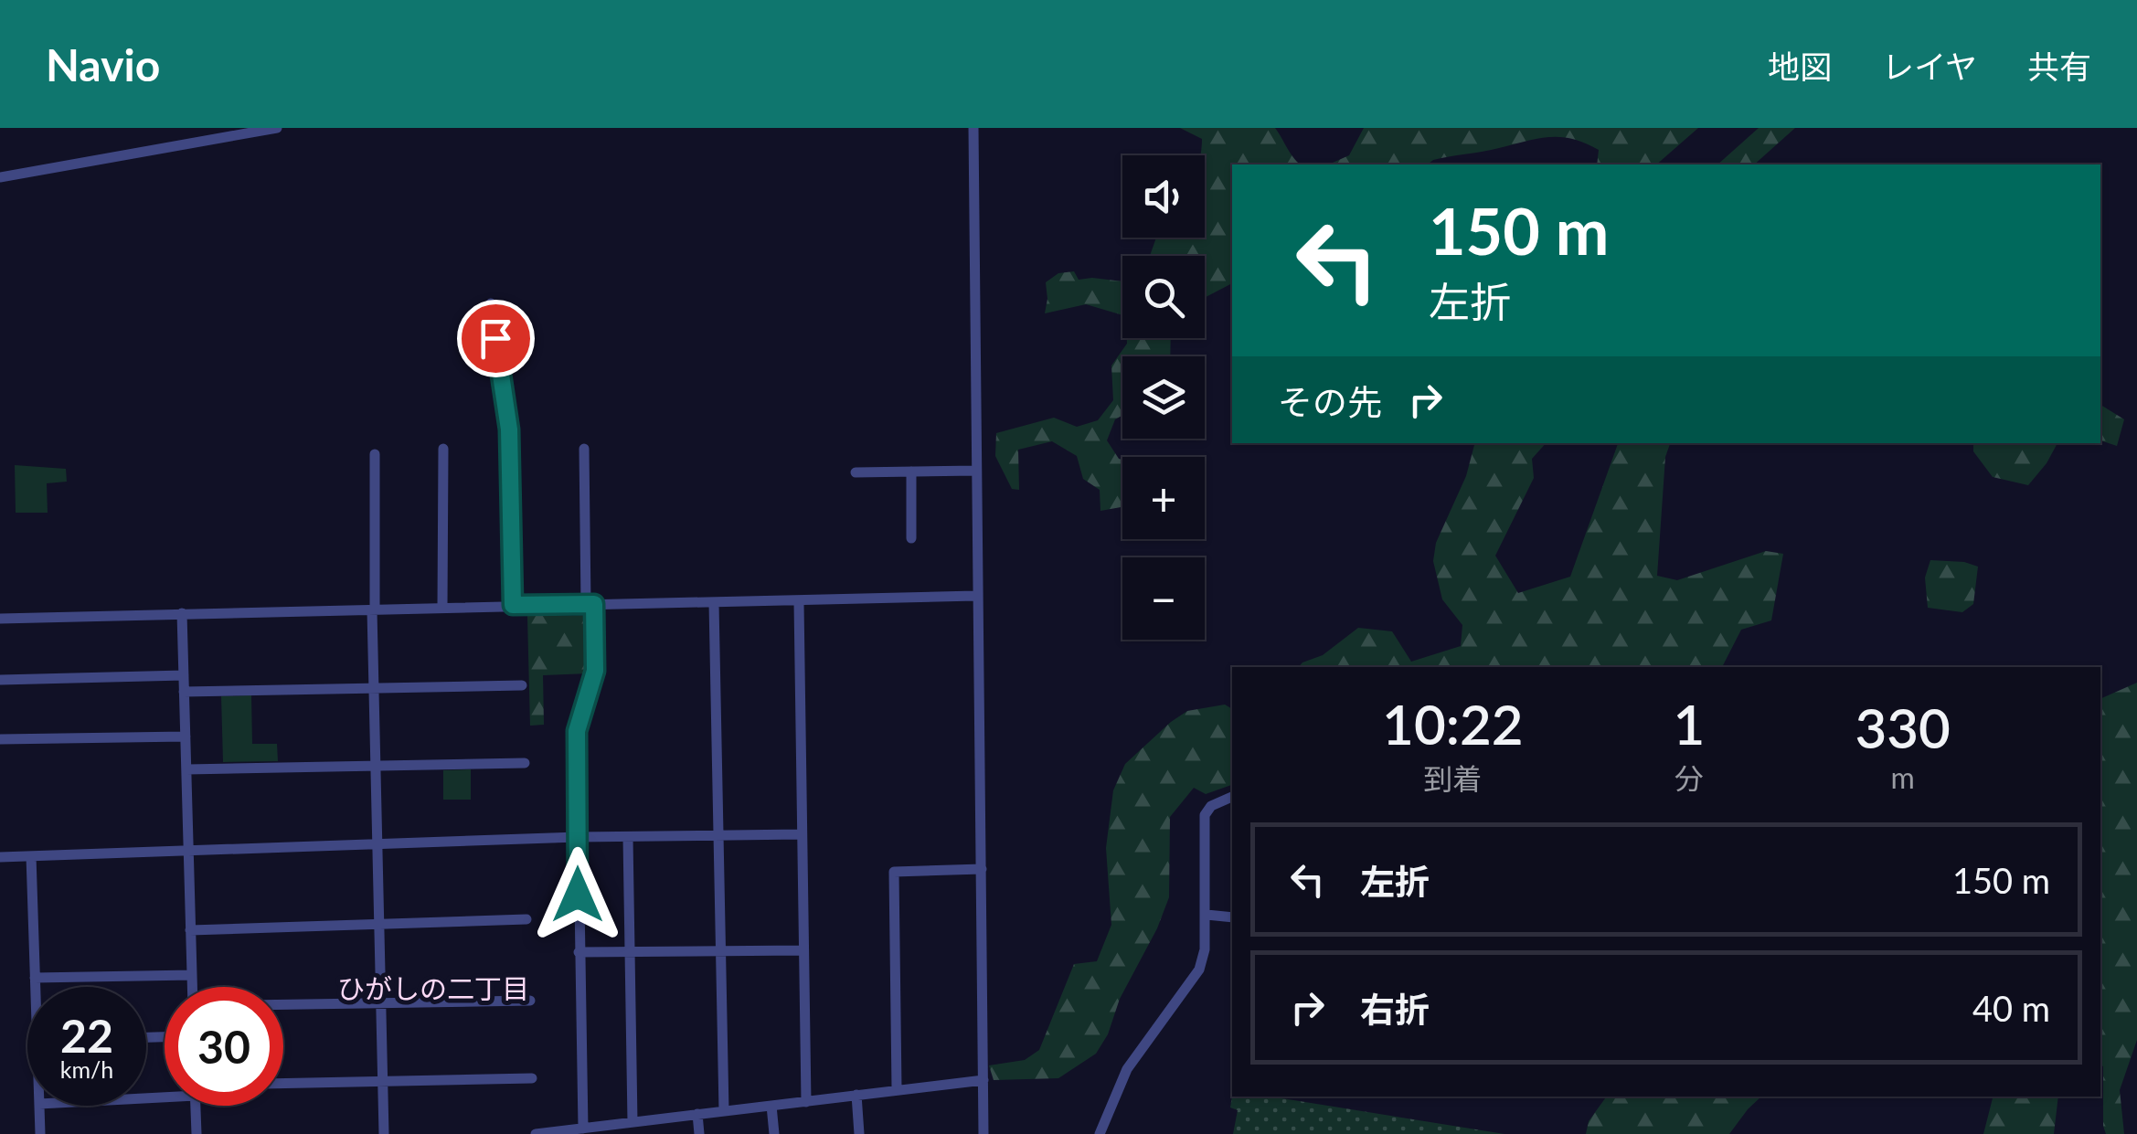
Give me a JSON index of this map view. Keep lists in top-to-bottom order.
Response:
{
  "districts": ["ひがしの二丁目"],
  "page": {
    "header": "Navio",
    "nav": ["地図", "レイヤ", "共有"],
    "map_buttons": ["+", "−"],
    "turn": ["150 m", "左折"],
    "then": "その先",
    "eta": [
      "10:22",
      "到着",
      "1",
      "分",
      "330",
      "m"
    ],
    "list": [
      {
        "name": "左折",
        "value": "150 m"
      },
      {
        "name": "右折",
        "value": "40 m"
      }
    ],
    "speed": "22 km/h",
    "limit": "30"
  }
}
